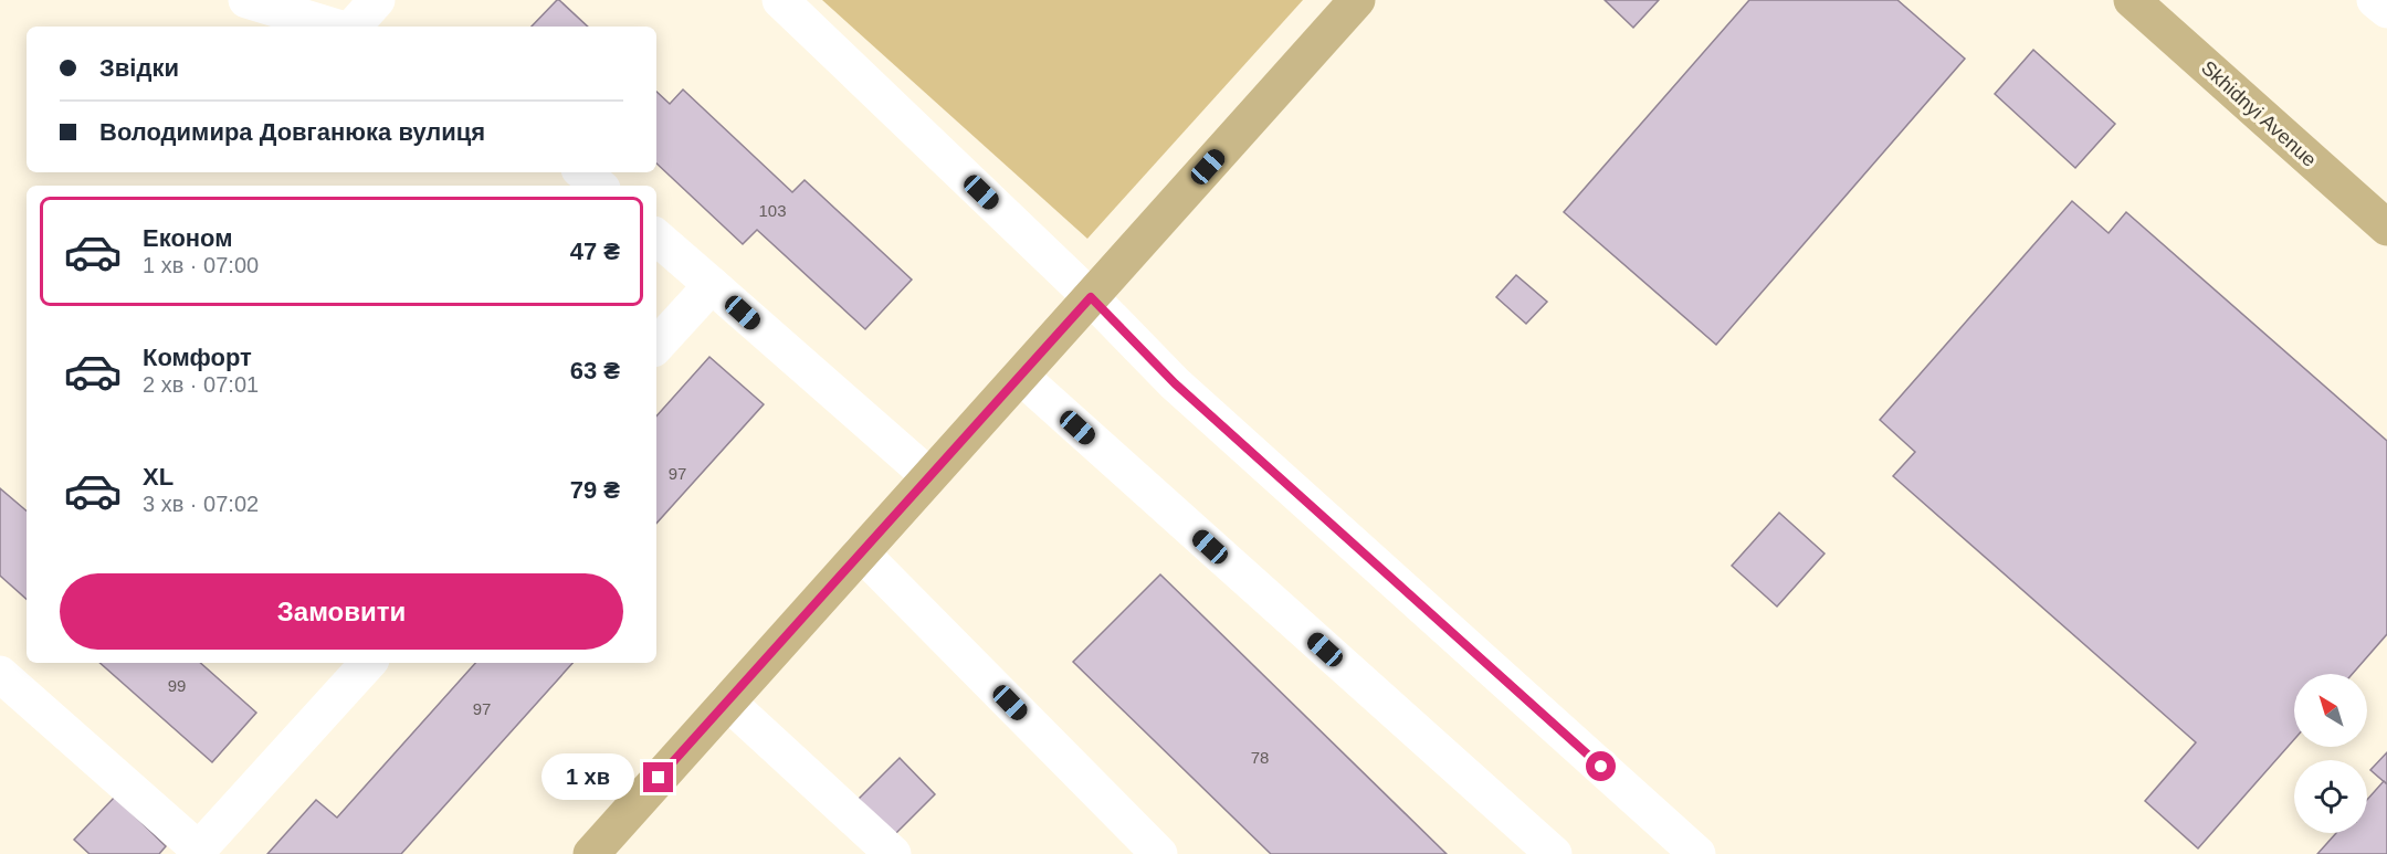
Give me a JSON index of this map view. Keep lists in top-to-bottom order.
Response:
{
  "streets": {
    "main road": ["Skhidnyi Avenue"]
  },
  "house_numbers": [
    "103",
    "97",
    "99",
    "97",
    "78"
  ],
  "north": "top left",
  "page": {
    "banner": ["Звідки", "Володимира Довганюка вулиця"],
    "list": [
      {
        "name": "Економ",
        "note": "1 хв · 07:00",
        "value": "47 ₴"
      },
      {
        "name": "Комфорт",
        "note": "2 хв · 07:01",
        "value": "63 ₴"
      },
      {
        "name": "XL",
        "note": "3 хв · 07:02",
        "value": "79 ₴"
      }
    ],
    "buttons": "Замовити",
    "bubble": "1 хв"
  }
}
